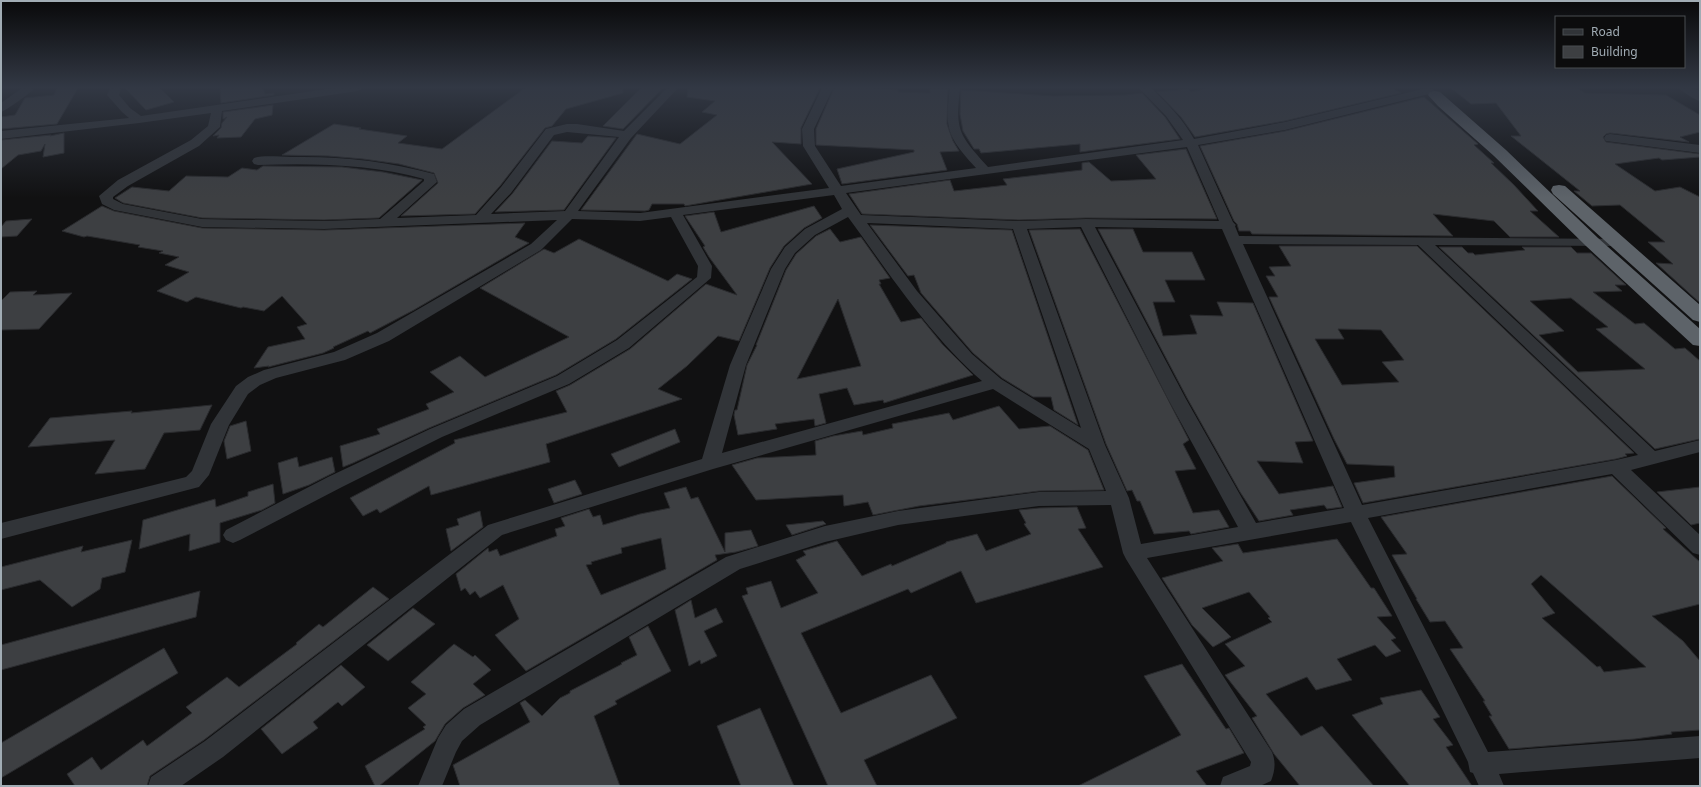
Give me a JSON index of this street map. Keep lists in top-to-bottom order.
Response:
{
  "legend": ["Road", "Building"]
}
